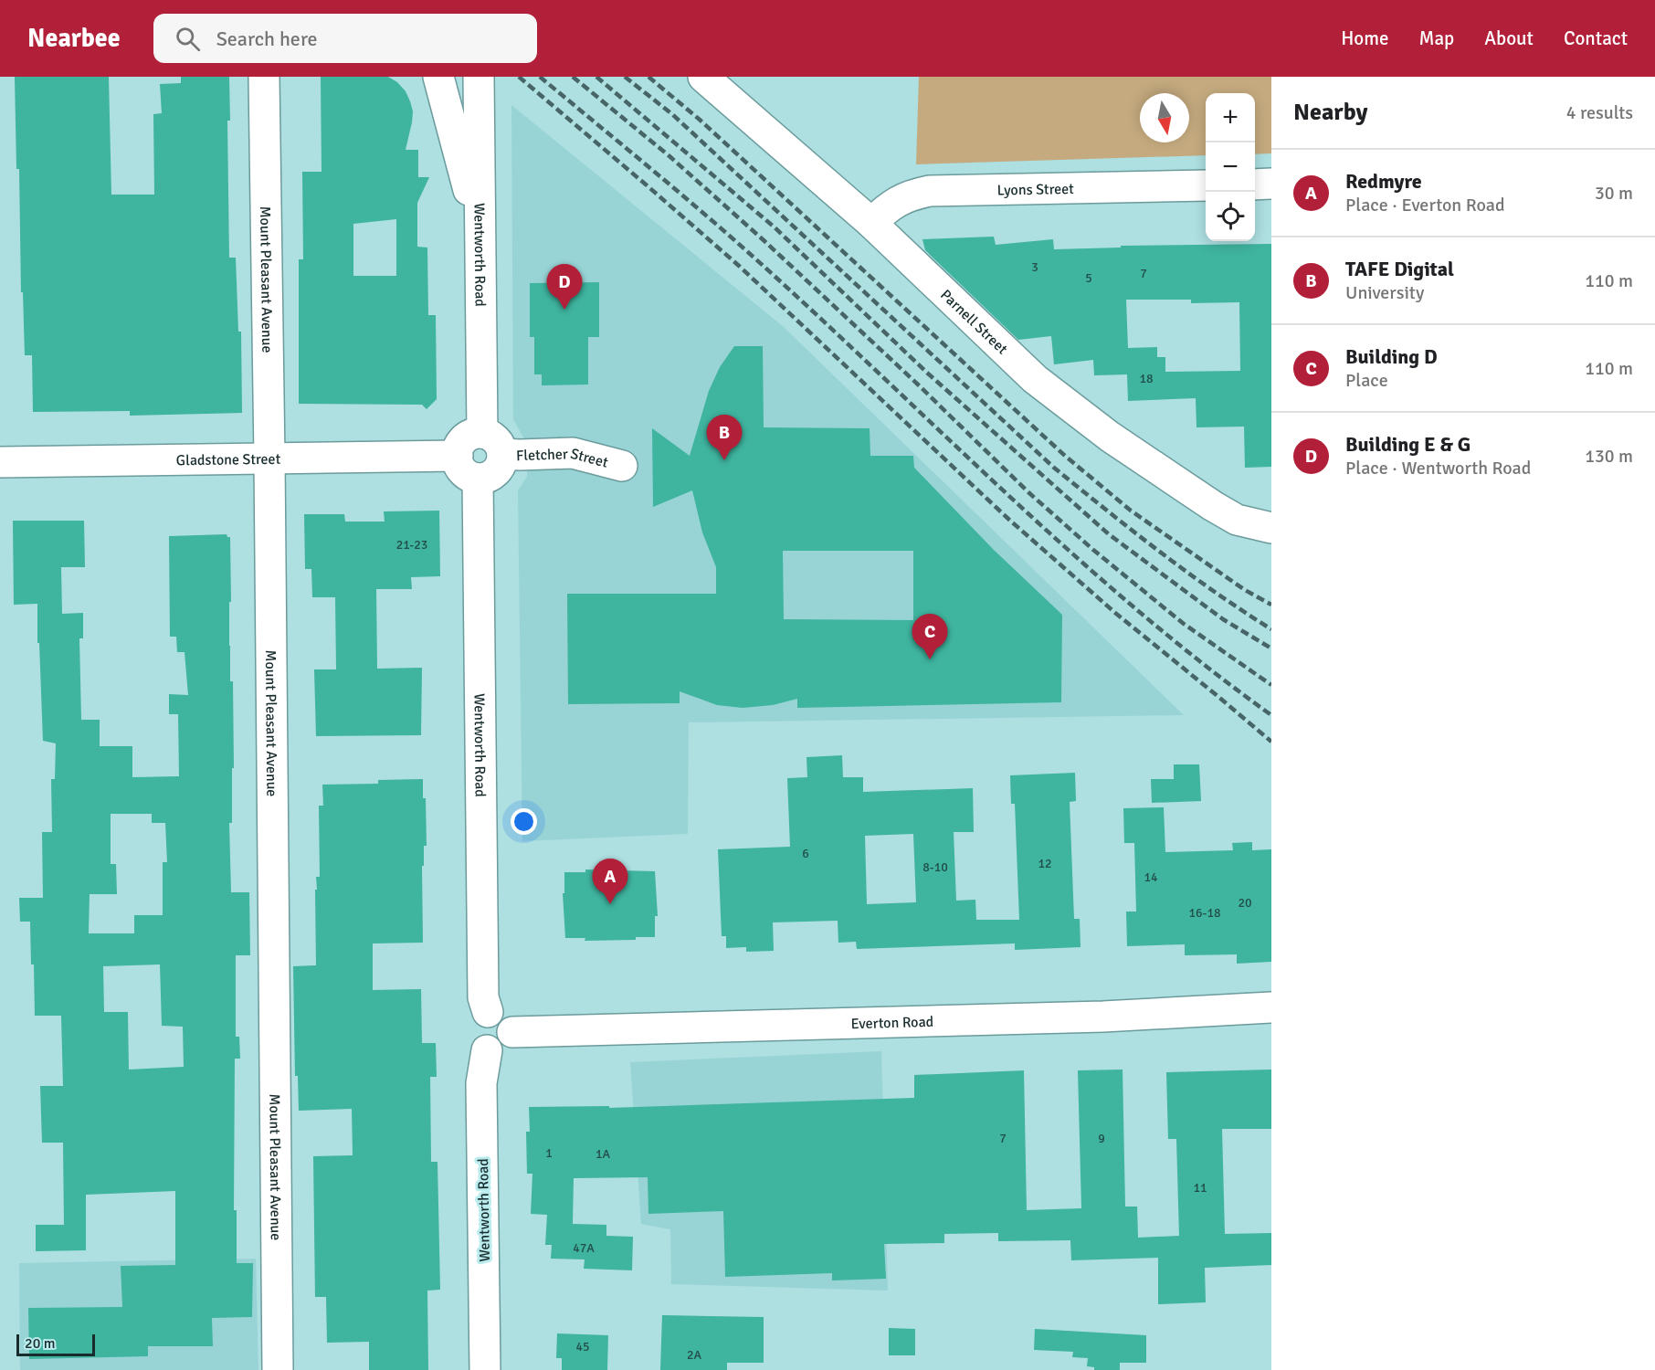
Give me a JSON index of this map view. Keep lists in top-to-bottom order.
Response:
{
  "streets": {
    "street": [
      "Lyons Street",
      "Wentworth Road",
      "Mount Pleasant Avenue",
      "Parnell Street",
      "Gladstone Street",
      "Fletcher Street",
      "Everton Road"
    ]
  },
  "crossings": [
    ["Lyons Street", "Parnell Street"],
    ["Wentworth Road", "Gladstone Street"],
    ["Wentworth Road", "Fletcher Street"],
    ["Wentworth Road", "Everton Road"],
    ["Mount Pleasant Avenue", "Gladstone Street"],
    ["Gladstone Street", "Fletcher Street"]
  ],
  "house_numbers": [
    "3",
    "7",
    "5",
    "18",
    "21-23",
    "6",
    "12",
    "8-10",
    "14",
    "20",
    "16-18",
    "7",
    "9",
    "1",
    "1A",
    "11",
    "47A",
    "45",
    "2A"
  ],
  "scale_bar": "20 m",
  "north": "bottom",
  "page": {
    "header": "Nearbee",
    "search": "Search here",
    "nav": [
      "Home",
      "Map",
      "About",
      "Contact"
    ],
    "heading": ["Nearby", "4 results"],
    "map_buttons": ["+", "−"],
    "list": [
      {
        "mark": "A",
        "name": "Redmyre",
        "note": "Place · Everton Road",
        "value": "30 m"
      },
      {
        "mark": "B",
        "name": "TAFE Digital",
        "note": "University",
        "value": "110 m"
      },
      {
        "mark": "C",
        "name": "Building D",
        "note": "Place",
        "value": "110 m"
      },
      {
        "mark": "D",
        "name": "Building E & G",
        "note": "Place · Wentworth Road",
        "value": "130 m"
      }
    ],
    "pins": [
      "D",
      "B",
      "C",
      "A"
    ],
    "scale": "20 m"
  }
}
